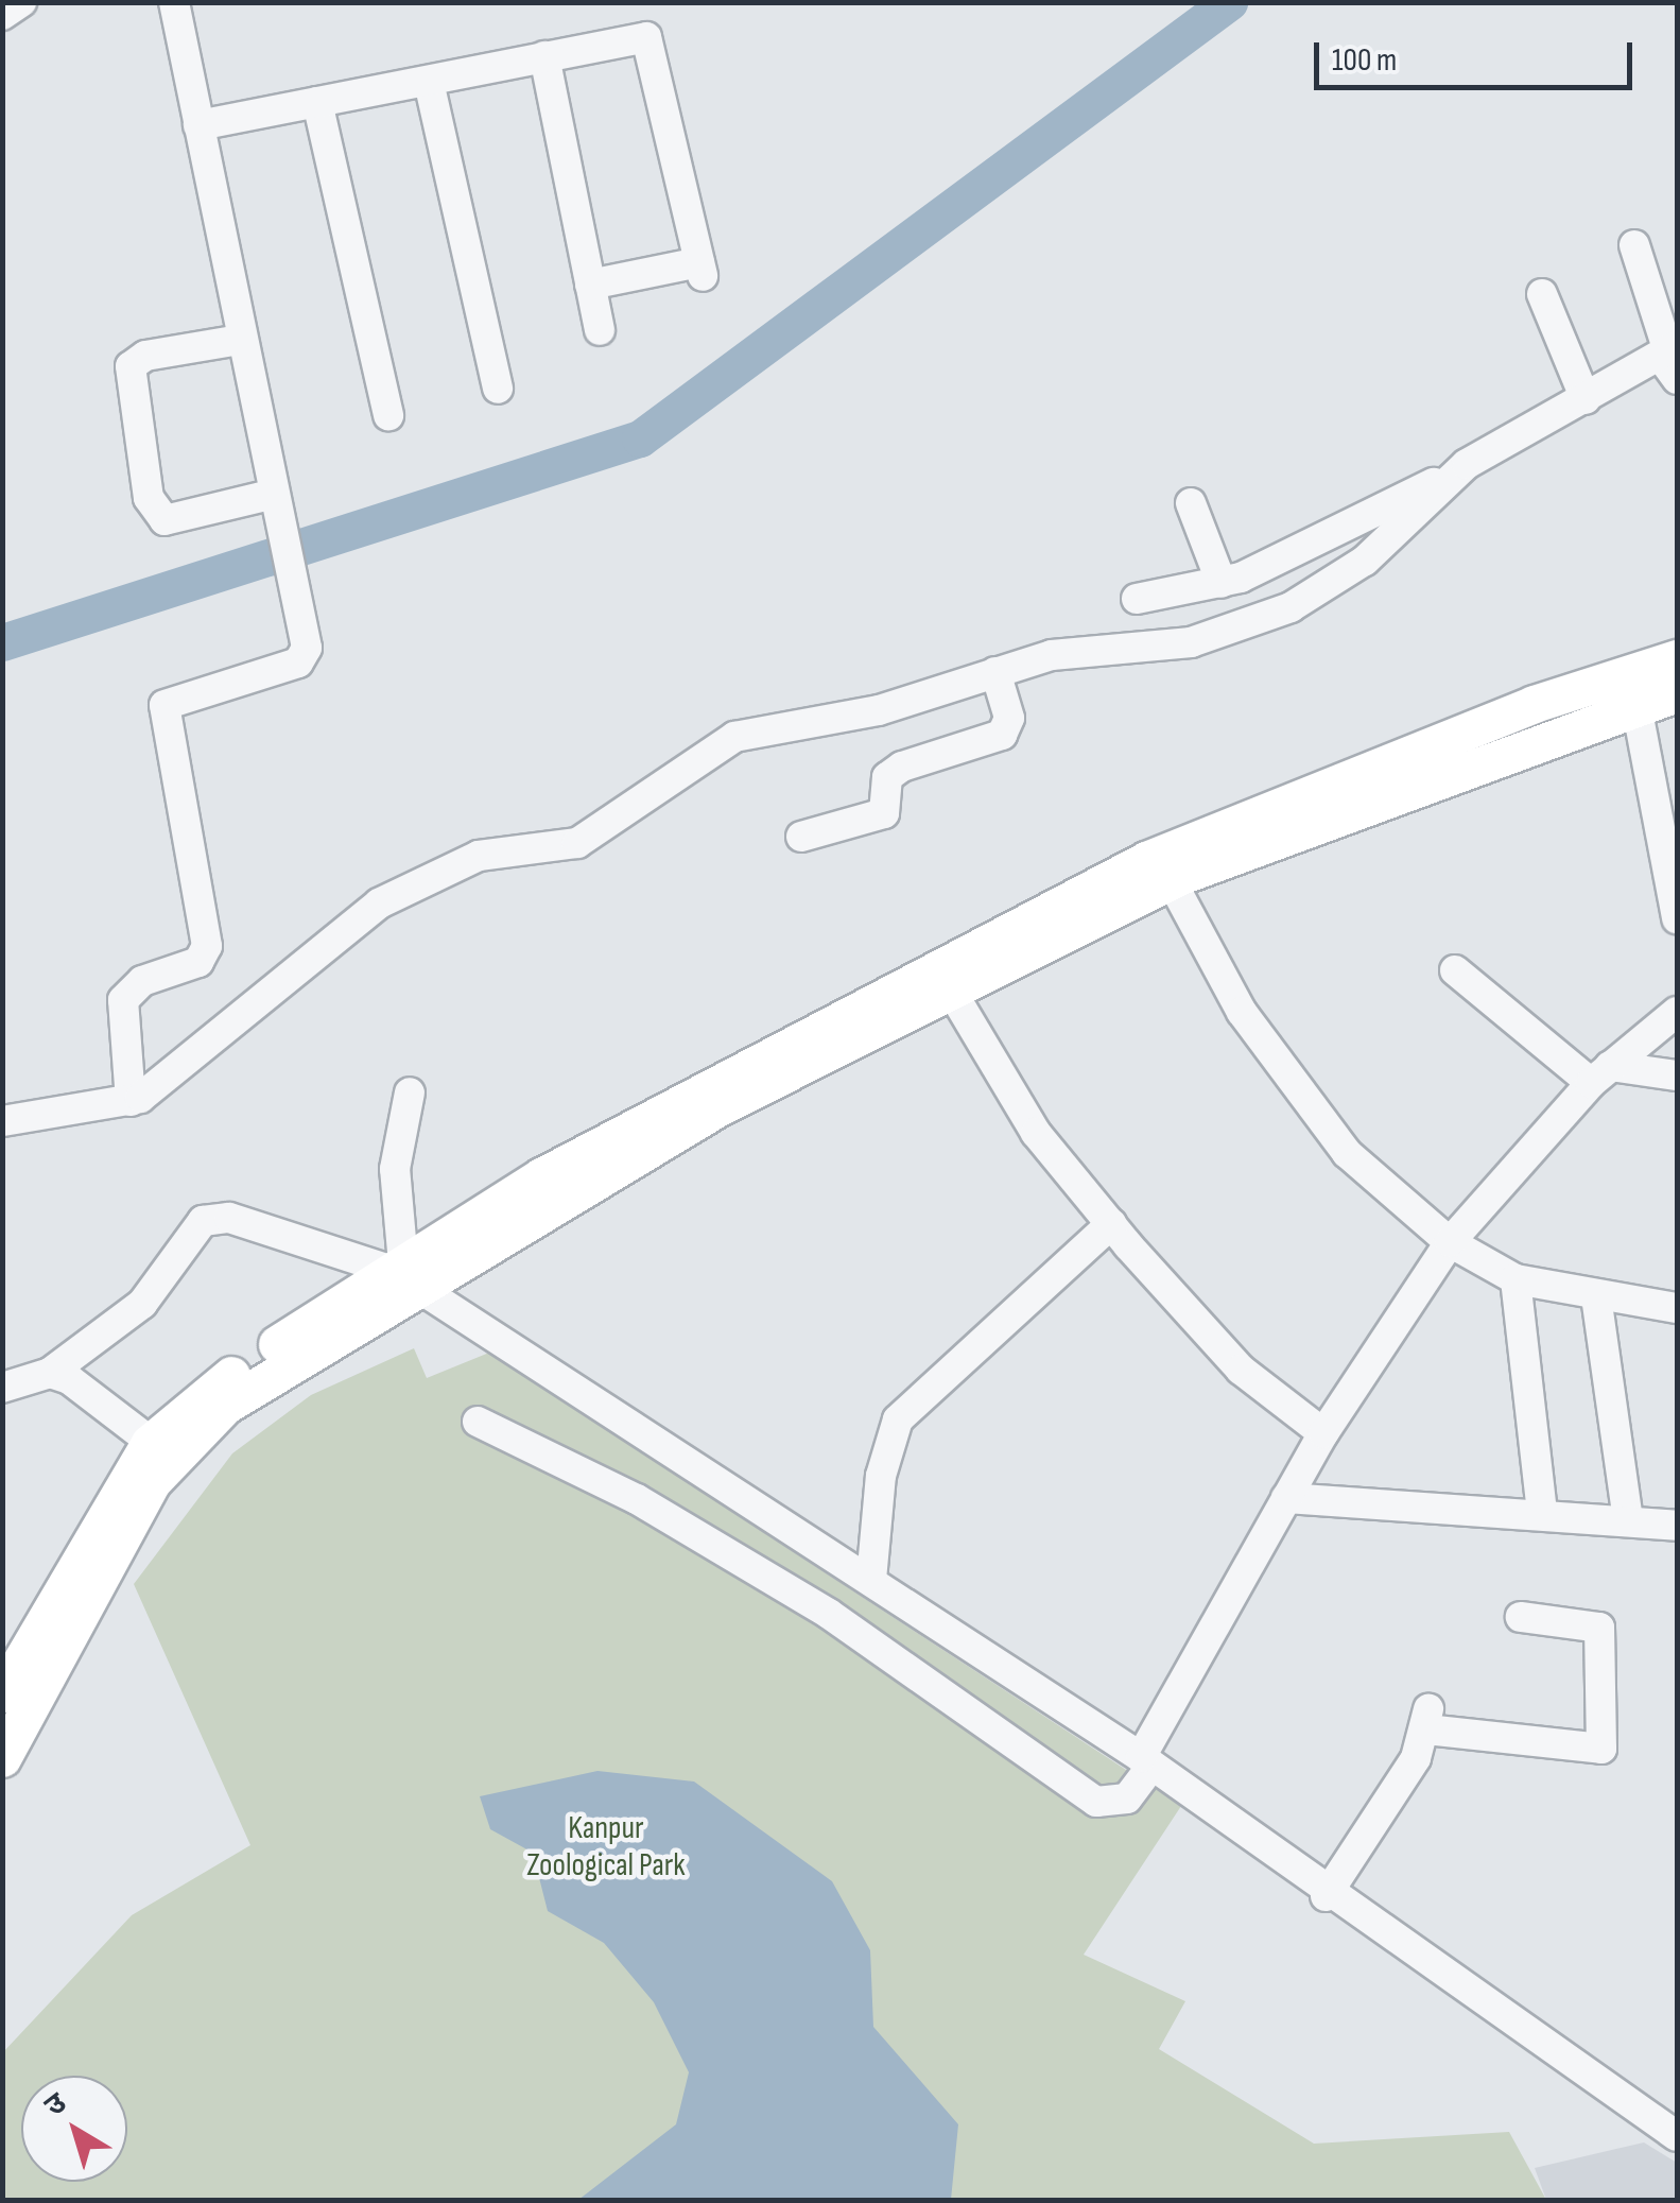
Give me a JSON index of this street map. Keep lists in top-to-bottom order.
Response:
{
  "parks": ["Kanpur Zoological Park"],
  "scale_bar": "100 m",
  "north": "top left"
}
